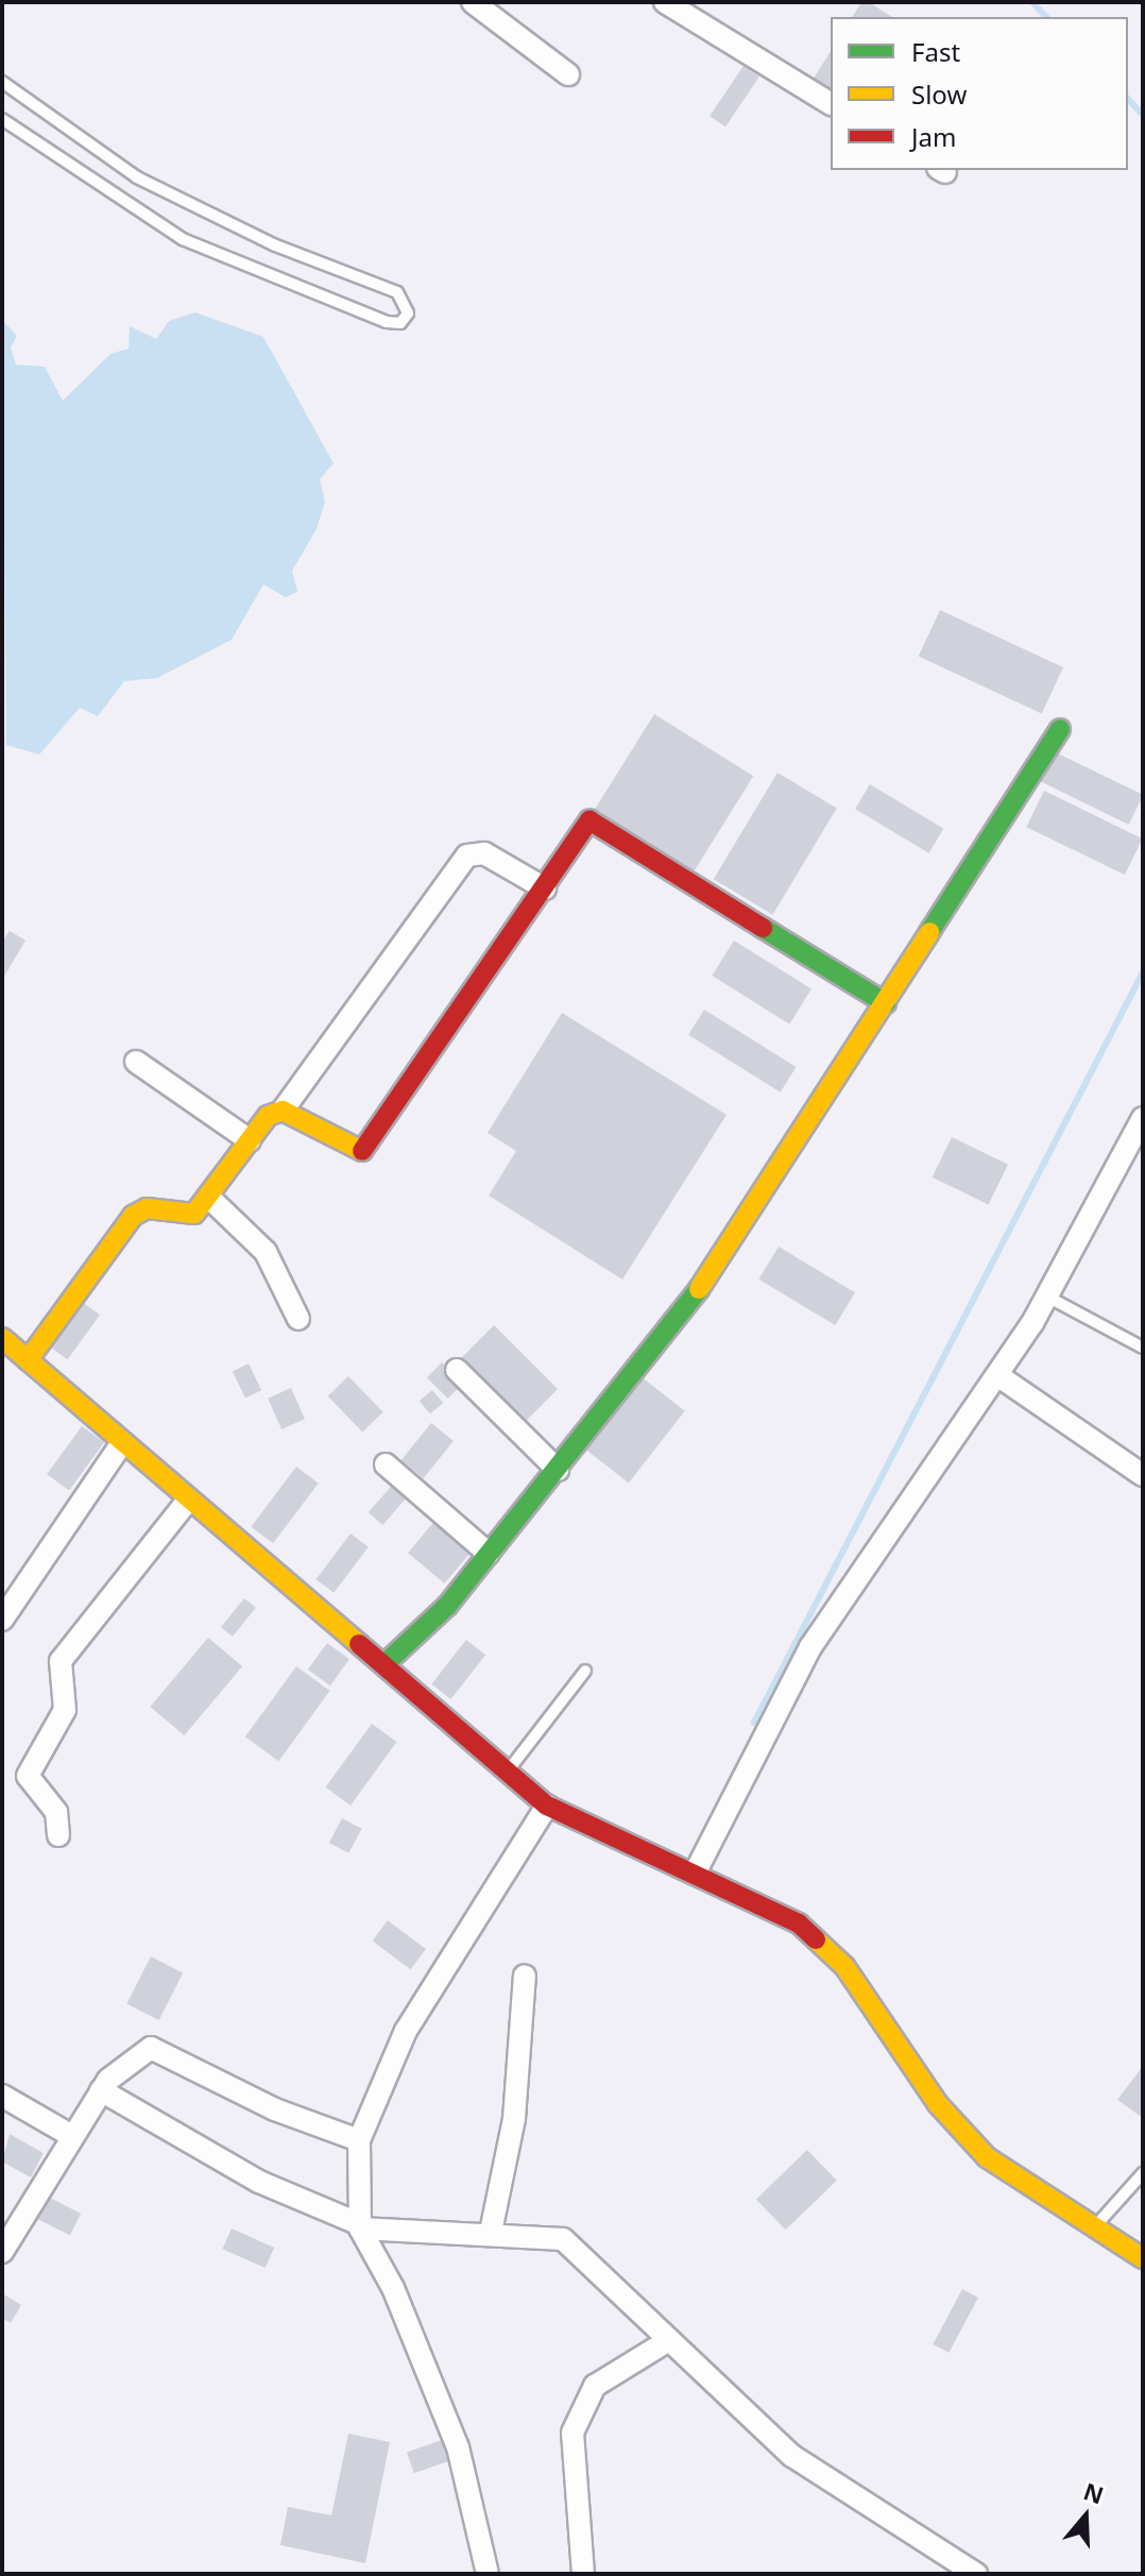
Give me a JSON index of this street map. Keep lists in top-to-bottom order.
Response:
{
  "legend": ["Fast", "Slow", "Jam"],
  "north": "top"
}
